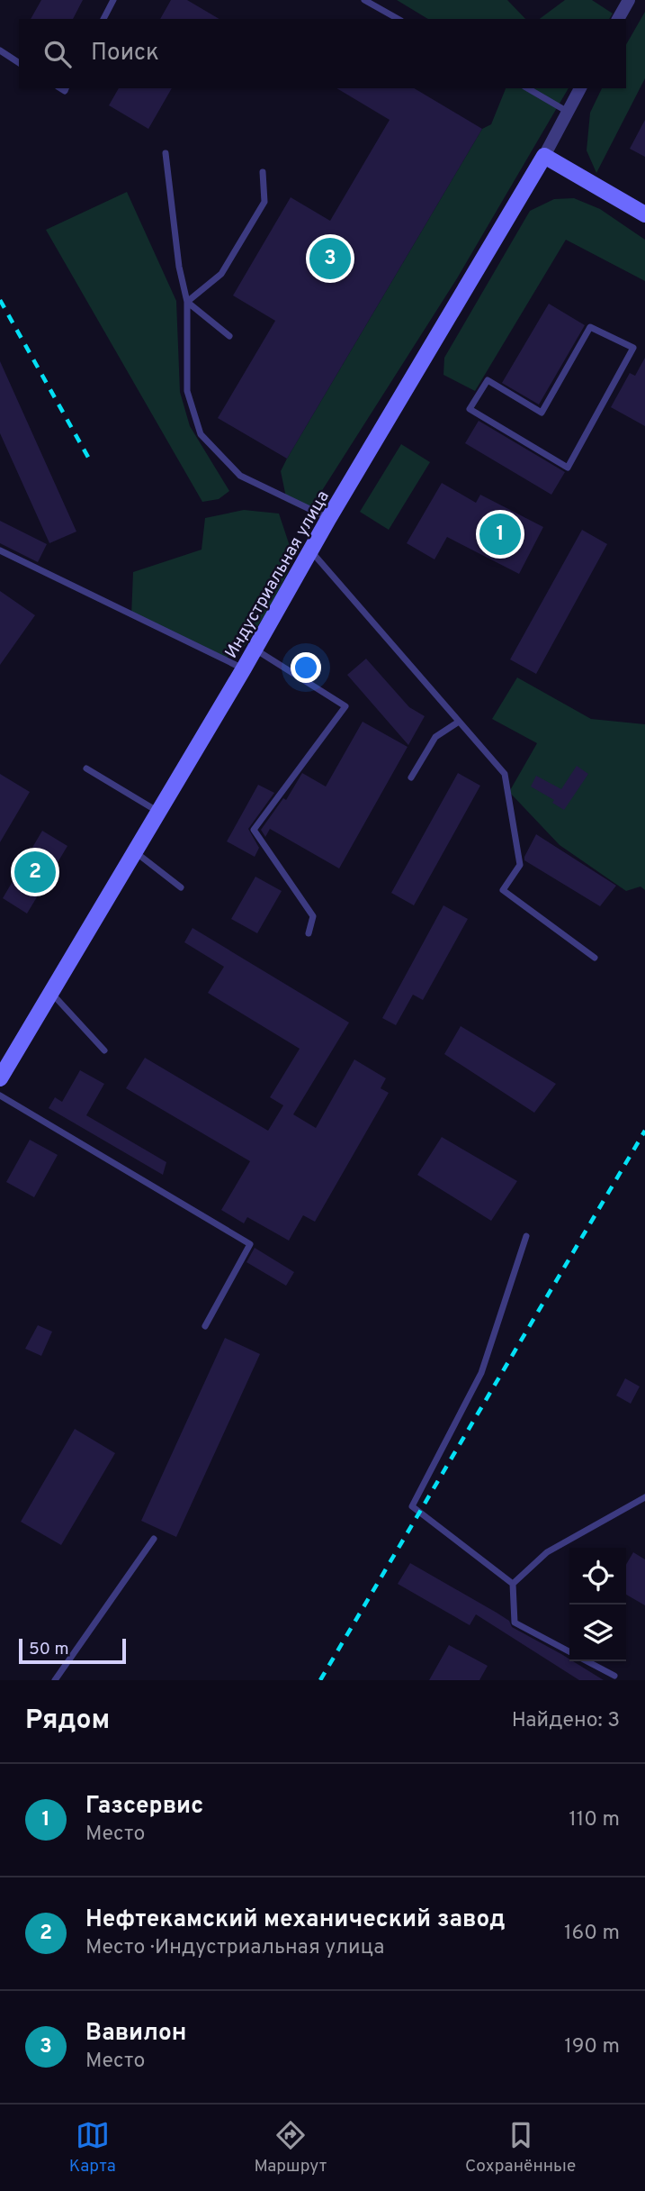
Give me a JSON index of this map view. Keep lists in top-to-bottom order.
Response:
{
  "streets": {
    "main road": ["Индустриальная улица"]
  },
  "scale_bar": "50 m",
  "page": {
    "search": "Поиск",
    "pins": ["3", "1", "2"],
    "scale": "50 m",
    "heading": ["Рядом", "Найдено: 3"],
    "list": [
      {
        "mark": "1",
        "name": "Газсервис",
        "note": "Место",
        "value": "110 m"
      },
      {
        "mark": "2",
        "name": "Нефтекамский механический завод",
        "note": "Место · Индустриальная улица",
        "value": "160 m"
      },
      {
        "mark": "3",
        "name": "Вавилон",
        "note": "Место",
        "value": "190 m"
      }
    ],
    "nav": ["Карта", "Маршрут", "Сохранённые"]
  }
}
